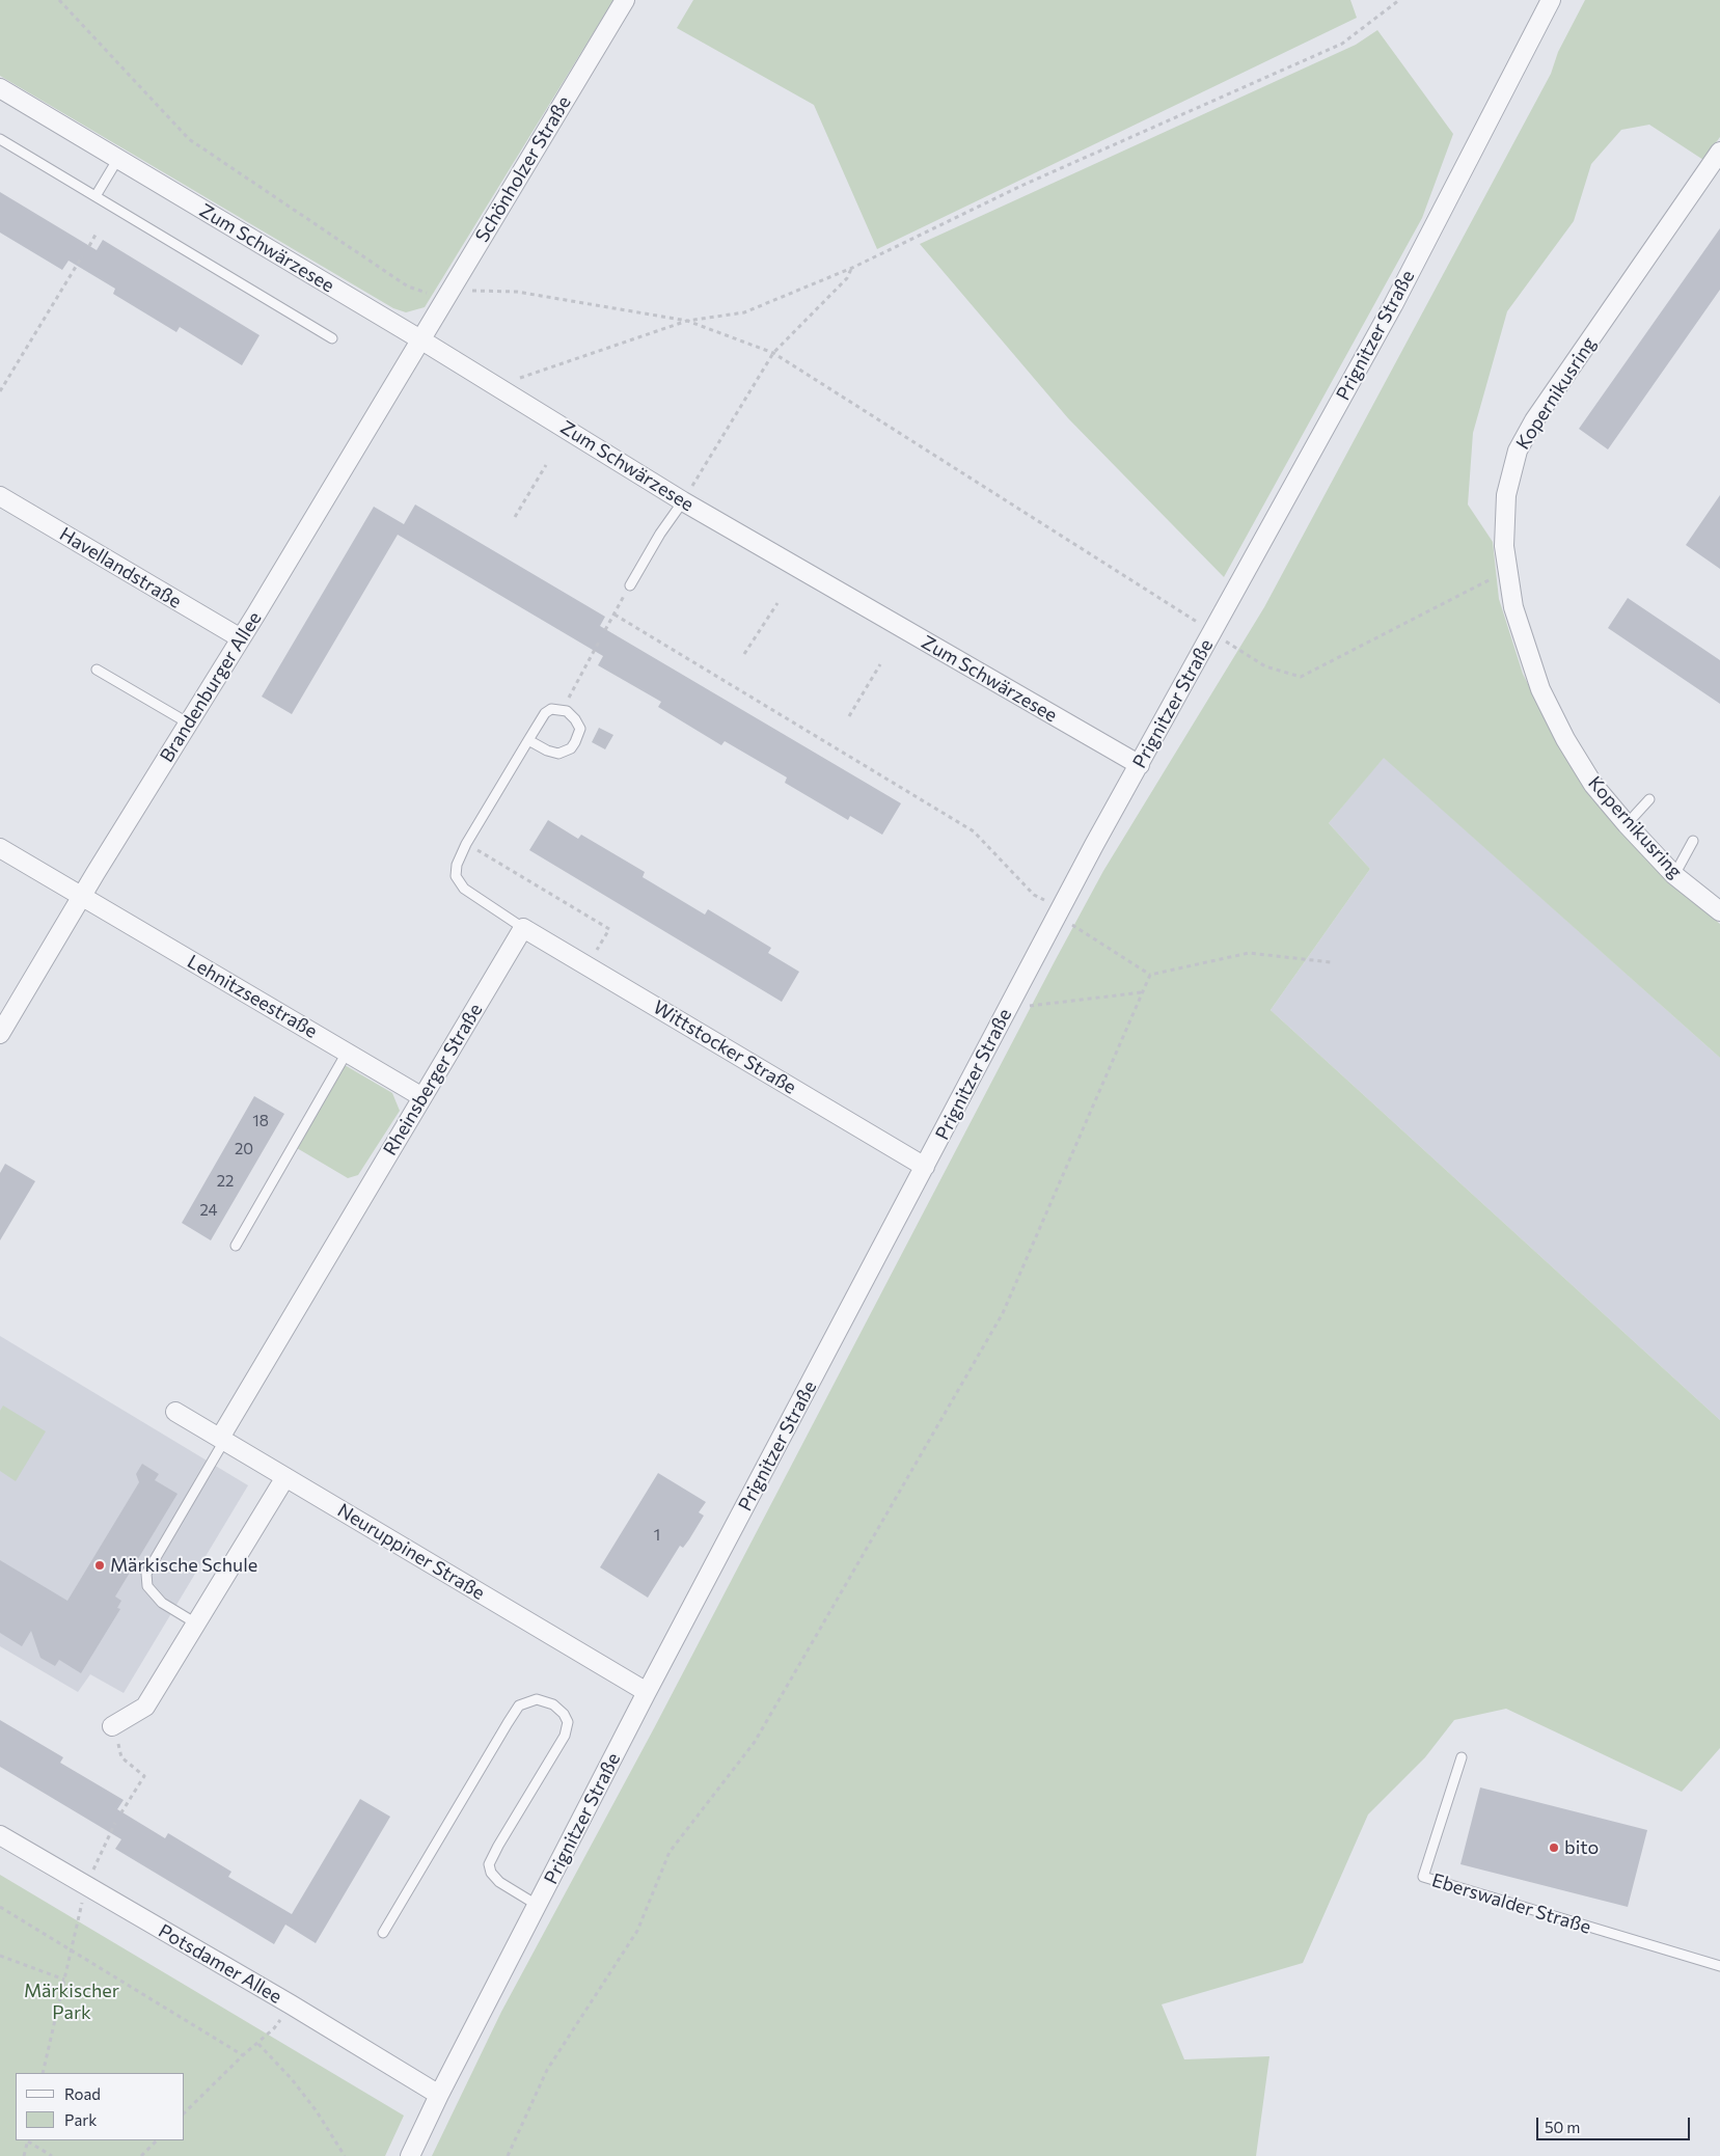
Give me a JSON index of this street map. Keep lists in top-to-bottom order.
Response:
{
  "streets": {
    "street": [
      "Schönholzer Straße",
      "Zum Schwärzesee",
      "Prignitzer Straße",
      "Kopernikusring",
      "Havellandstraße",
      "Brandenburger Allee",
      "Lehnitzseestraße",
      "Wittstocker Straße",
      "Rheinsberger Straße",
      "Neuruppiner Straße",
      "Potsdamer Allee"
    ],
    "lane": ["Eberswalder Straße"]
  },
  "crossings": [
    ["Schönholzer Straße", "Zum Schwärzesee"],
    ["Schönholzer Straße", "Brandenburger Allee"],
    ["Zum Schwärzesee", "Prignitzer Straße"],
    ["Zum Schwärzesee", "Brandenburger Allee"],
    ["Prignitzer Straße", "Wittstocker Straße"],
    ["Prignitzer Straße", "Neuruppiner Straße"],
    ["Prignitzer Straße", "Potsdamer Allee"],
    ["Havellandstraße", "Brandenburger Allee"],
    ["Brandenburger Allee", "Lehnitzseestraße"],
    ["Lehnitzseestraße", "Rheinsberger Straße"],
    ["Wittstocker Straße", "Rheinsberger Straße"],
    ["Rheinsberger Straße", "Neuruppiner Straße"]
  ],
  "parks": ["Märkischer Park"],
  "places": ["Märkische Schule", "bito"],
  "house_numbers": [
    "18",
    "20",
    "22",
    "24",
    "1"
  ],
  "legend": ["Road", "Park"],
  "scale_bar": "50 m"
}
